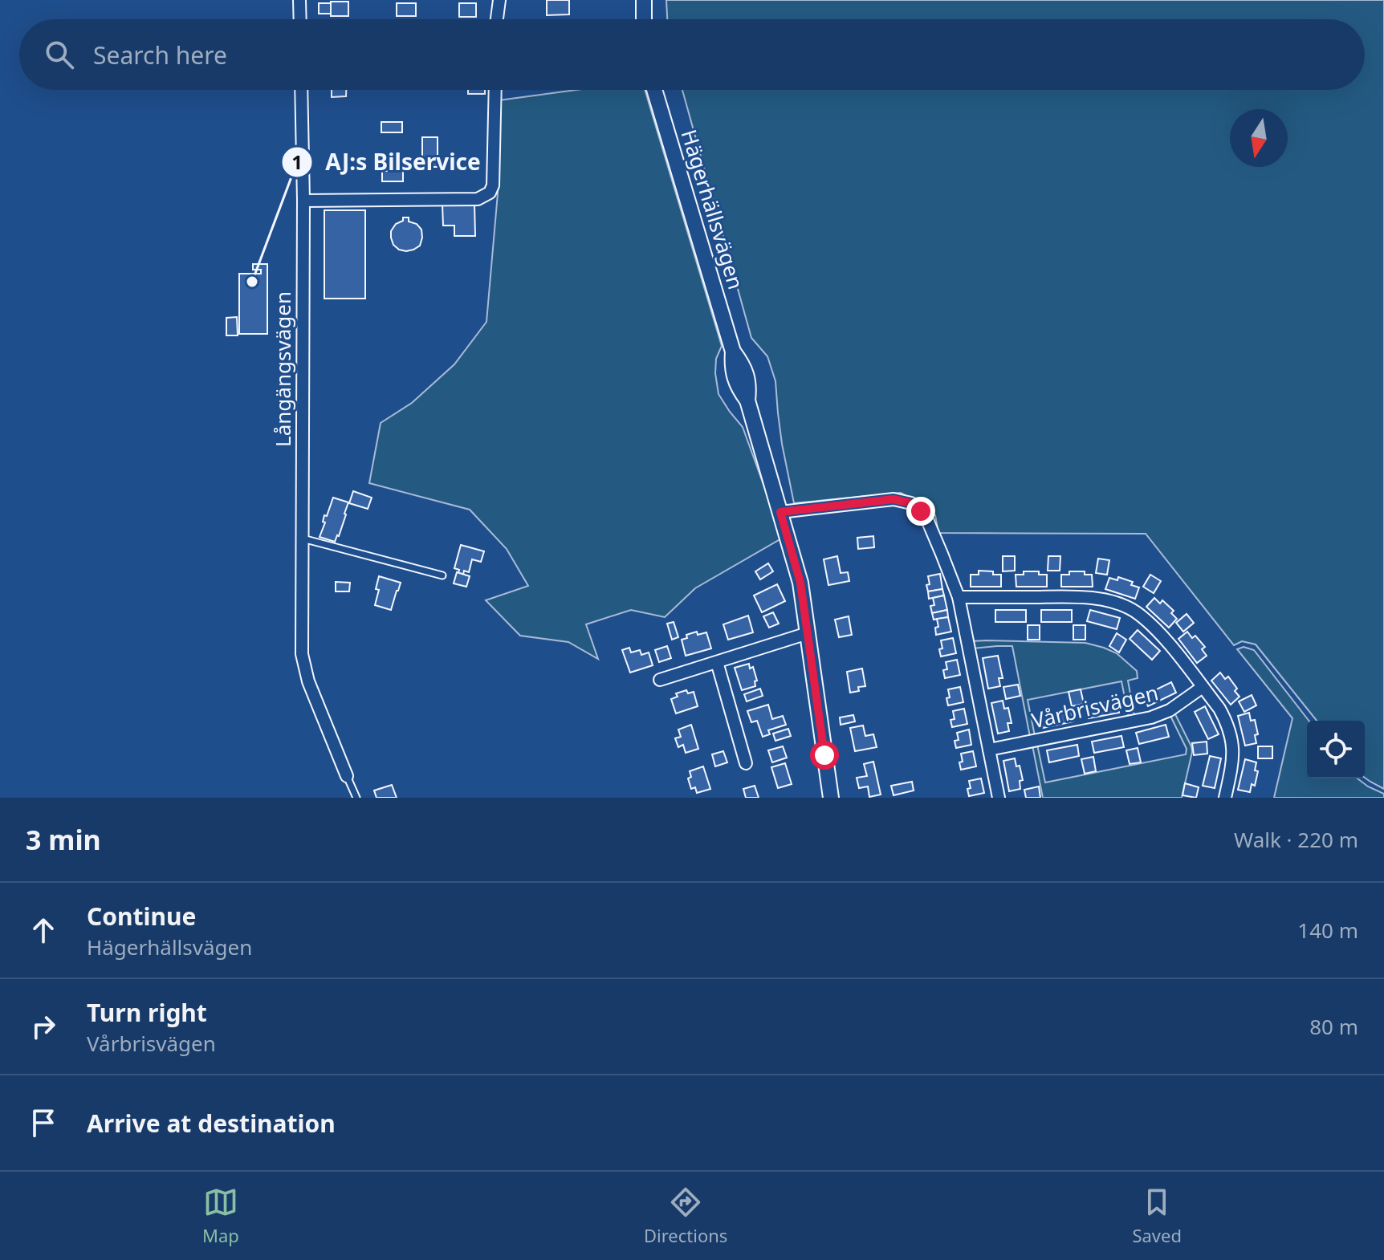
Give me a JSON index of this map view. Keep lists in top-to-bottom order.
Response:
{
  "streets": {
    "street": ["Hägerhällsvägen", "Långängsvägen", "Vårbrisvägen"]
  },
  "places": ["AJ:s Bilservice"],
  "north": "bottom",
  "page": {
    "search": "Search here",
    "heading": ["3 min", "Walk · 220 m"],
    "list": [
      ["Continue", "Hägerhällsvägen", "140 m"],
      ["Turn right", "Vårbrisvägen", "80 m"],
      "Arrive at destination"
    ],
    "nav": ["Map", "Directions", "Saved"]
  }
}
